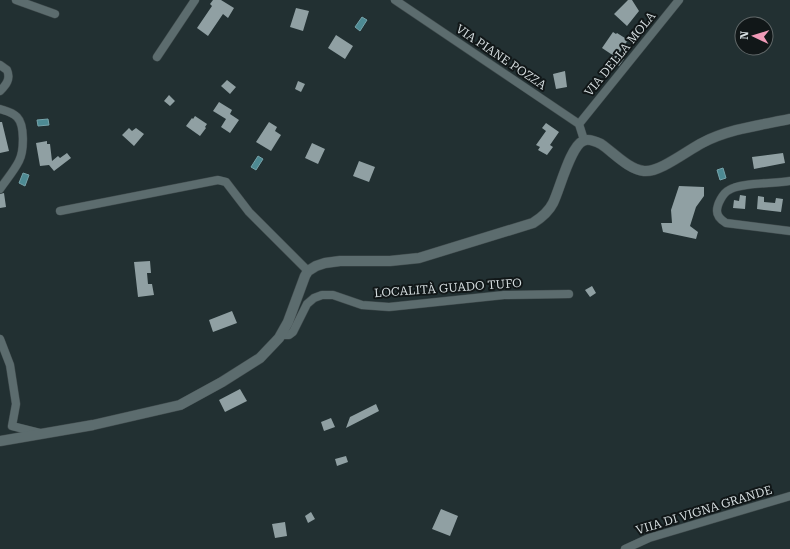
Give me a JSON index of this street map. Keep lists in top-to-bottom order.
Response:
{
  "streets": {
    "street": [
      "VIA DELLA MOLA",
      "VIA PIANE POZZA",
      "LOCALITÀ GUADO TUFO",
      "VIIA DI VIGNA GRANDE"
    ]
  },
  "crossings": [
    ["VIA DELLA MOLA", "VIA PIANE POZZA"]
  ],
  "north": "left"
}
